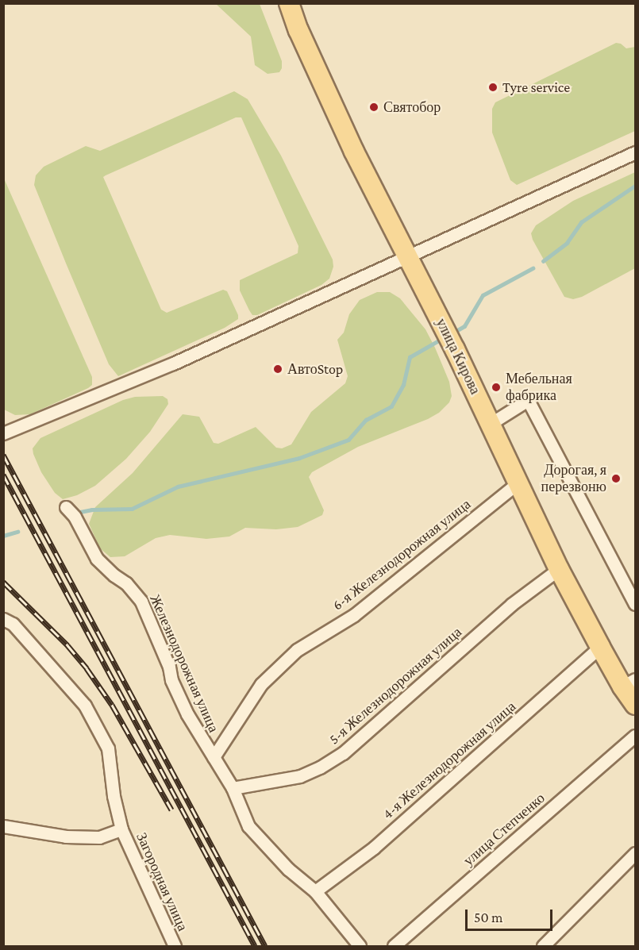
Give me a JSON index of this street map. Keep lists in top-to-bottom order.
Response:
{
  "streets": {
    "main road": ["улица Кирова"],
    "street": [
      "6-я Железнодорожная улица",
      "Железнодорожная улица",
      "5-я Железнодорожная улица",
      "4-я Железнодорожная улица",
      "улица Степченко",
      "Загородная улица"
    ]
  },
  "crossings": [
    ["улица Кирова", "6-я Железнодорожная улица"],
    ["улица Кирова", "5-я Железнодорожная улица"],
    ["улица Кирова", "4-я Железнодорожная улица"],
    ["6-я Железнодорожная улица", "Железнодорожная улица"],
    ["Железнодорожная улица", "5-я Железнодорожная улица"],
    ["Железнодорожная улица", "4-я Железнодорожная улица"]
  ],
  "places": [
    "Tyre service",
    "Святобор",
    "АвтоStop",
    "Мебельная фабрика",
    "Дорогая, я перезвоню"
  ],
  "scale_bar": "50 m"
}
